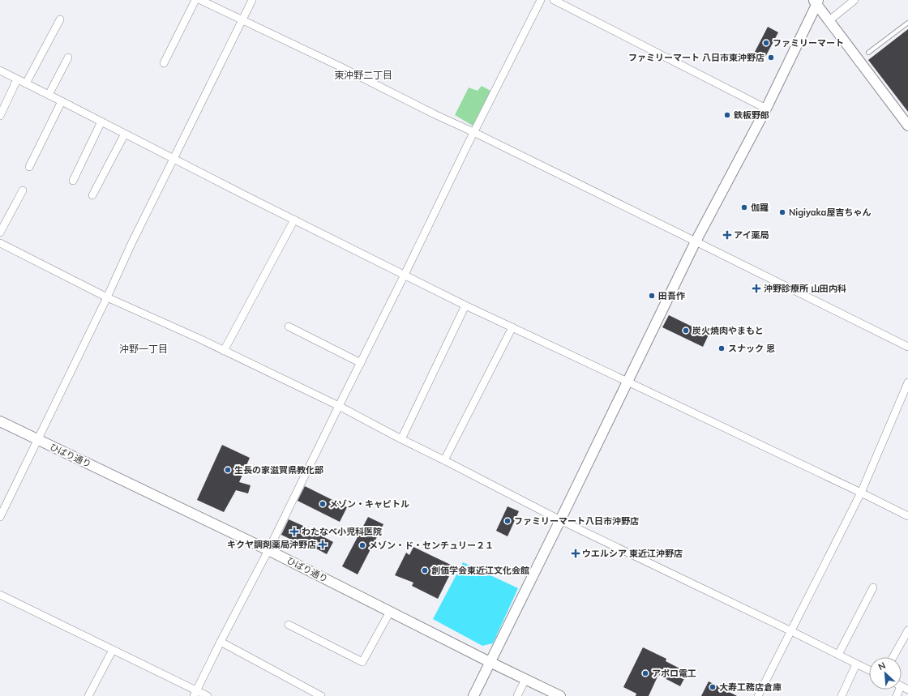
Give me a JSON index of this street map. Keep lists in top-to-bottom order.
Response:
{
  "streets": {
    "street": ["ひばり通り"]
  },
  "districts": ["東沖野二丁目", "沖野一丁目"],
  "places": {
    "other": [
      "ファミリーマート",
      "ファミリーマート 八日市東沖野店",
      "鉄板野郎",
      "伽羅",
      "Nigiyaka屋吉ちゃん",
      "田吾作",
      "炭火焼肉やまもと",
      "スナック 恩",
      "生長の家滋賀県教化部",
      "メゾン・キャピトル",
      "ファミリーマート八日市沖野店",
      "メゾン・ド・センチュリー２１",
      "創価学会東近江文化会館",
      "アポロ電工",
      "大寿工務店倉庫"
    ],
    "health": [
      "アイ薬局",
      "沖野診療所 山田内科",
      "わたなべ小児科医院",
      "キクヤ調剤薬局沖野店",
      "ウエルシア 東近江沖野店"
    ]
  },
  "north": "top left"
}
